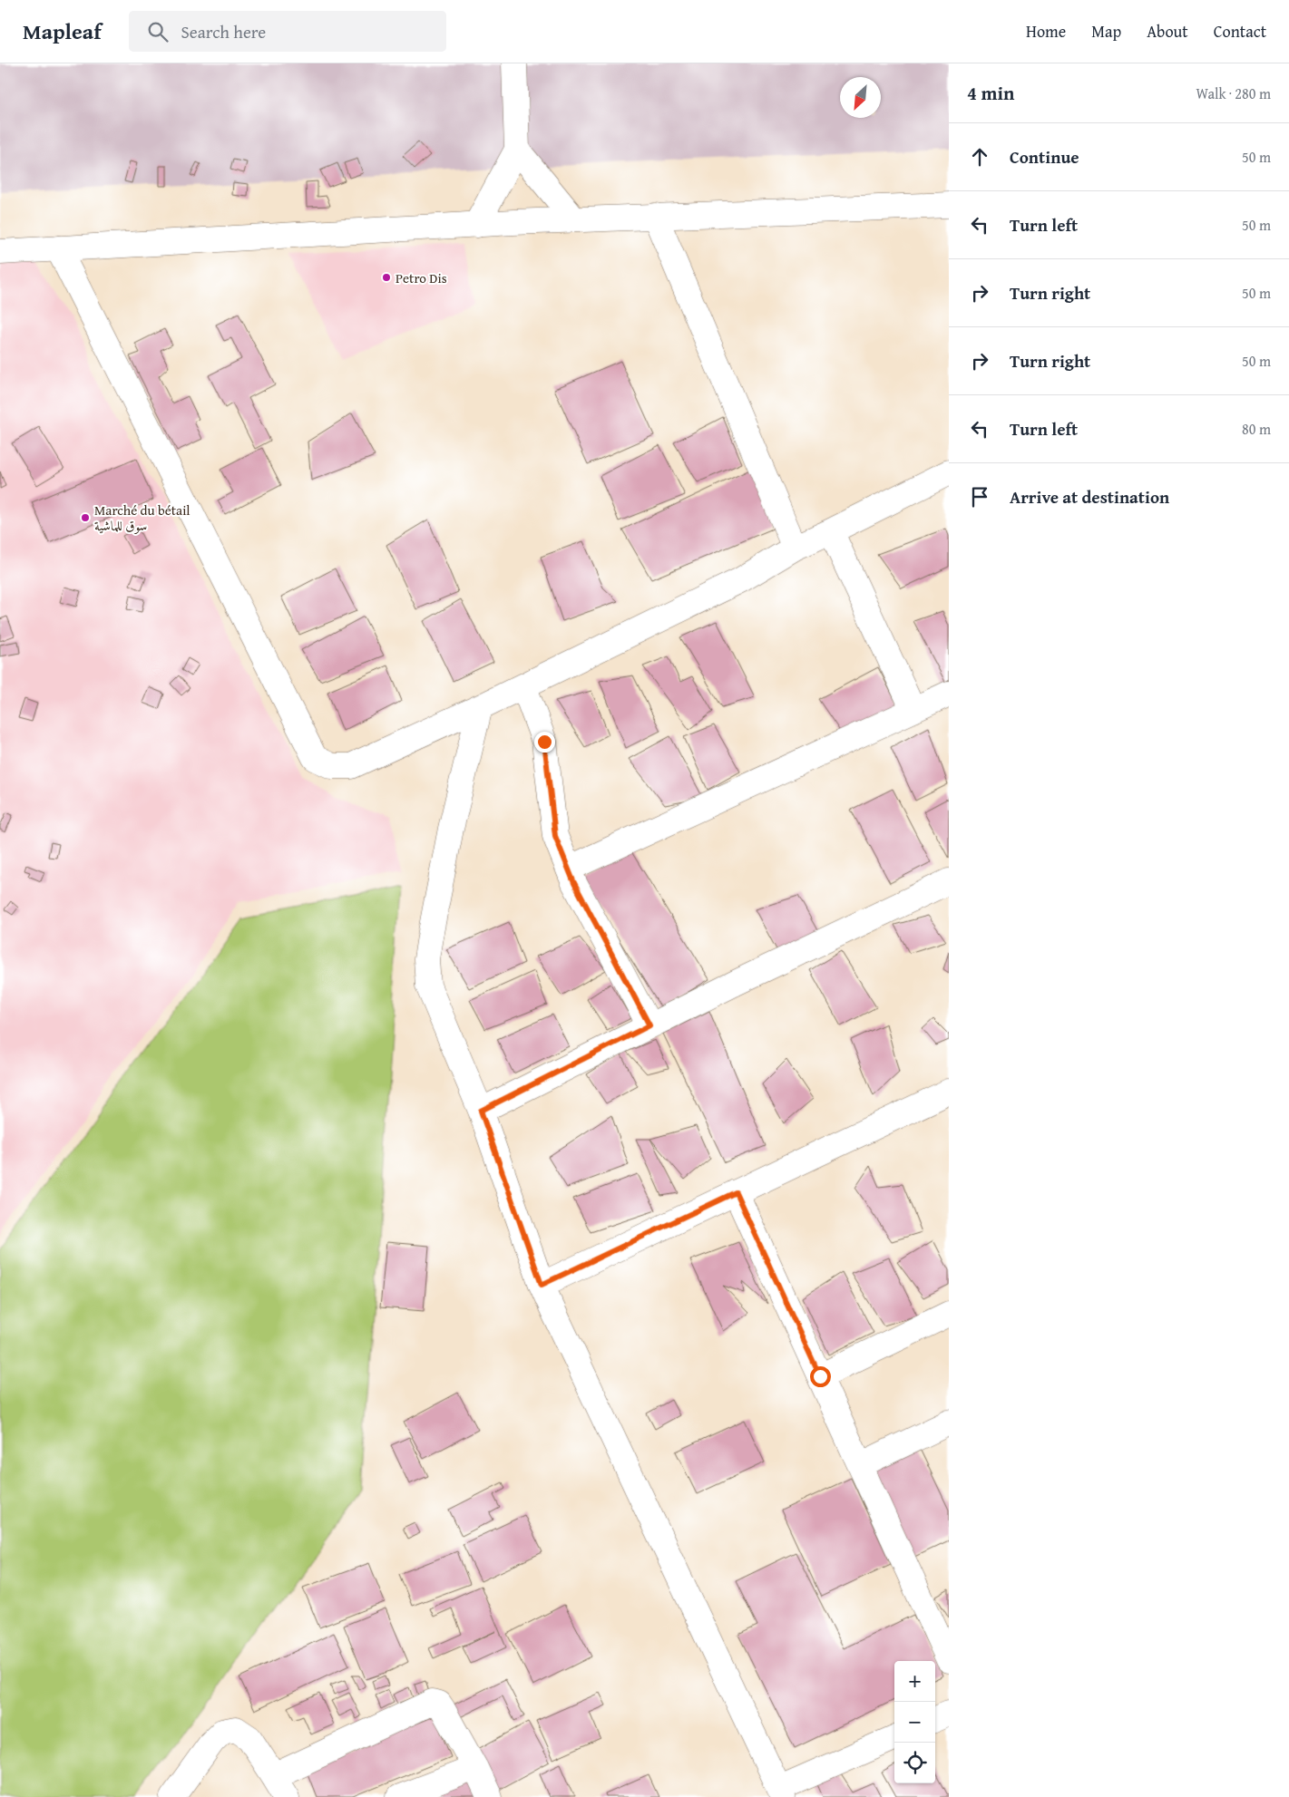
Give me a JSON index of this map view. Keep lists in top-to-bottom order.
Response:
{
  "places": ["Petro Dis", "Marché du bétail سوق للماشية"],
  "north": "bottom left",
  "page": {
    "header": "Mapleaf",
    "search": "Search here",
    "nav": [
      "Home",
      "Map",
      "About",
      "Contact"
    ],
    "heading": ["4 min", "Walk · 280 m"],
    "list": [
      ["Continue", "50 m"],
      ["Turn left", "50 m"],
      ["Turn right", "50 m"],
      ["Turn right", "50 m"],
      ["Turn left", "80 m"],
      "Arrive at destination"
    ],
    "map_buttons": ["+", "−"]
  }
}
